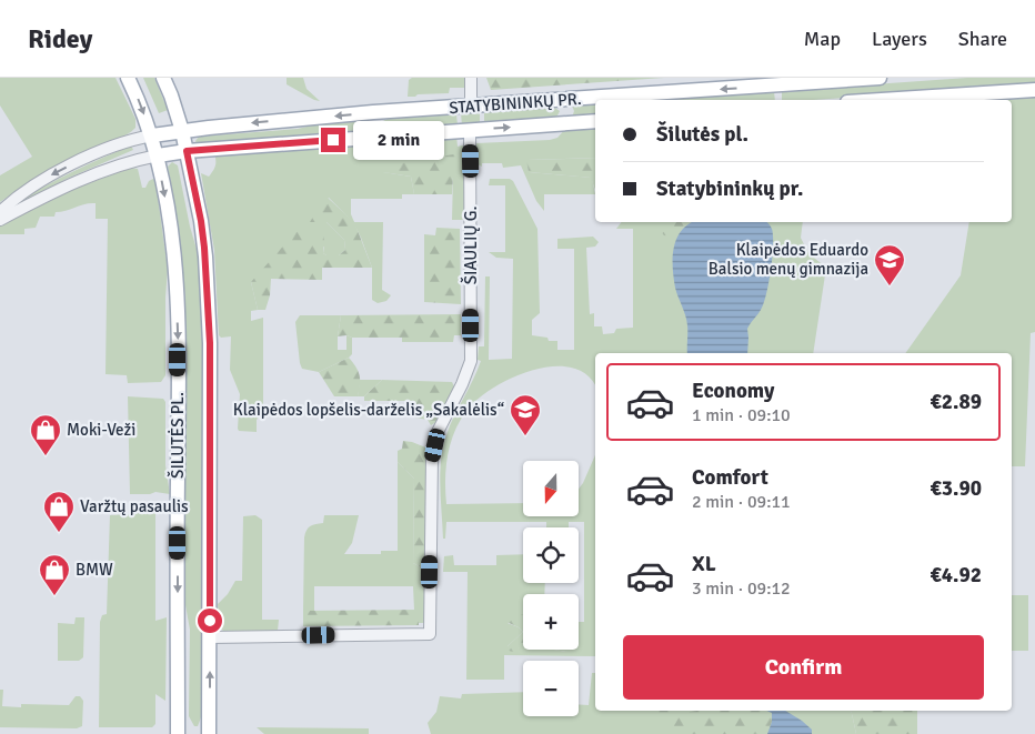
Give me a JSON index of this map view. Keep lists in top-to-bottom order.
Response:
{
  "streets": {
    "main road": ["STATYBININKŲ PR.", "ŠILUTĖS PL."],
    "street": ["ŠIAULIŲ G."]
  },
  "crossings": [
    ["STATYBININKŲ PR.", "ŠIAULIŲ G."],
    ["STATYBININKŲ PR.", "ŠILUTĖS PL."],
    ["ŠIAULIŲ G.", "ŠILUTĖS PL."]
  ],
  "places": {
    "school or university": ["Klaipėdos Eduardo Balsio menų gimnazija", "Klaipėdos lopšelis-darželis „Sakalėlis“"],
    "shop": ["Moki-Veži", "Varžtų pasaulis", "BMW"]
  },
  "north": "bottom",
  "page": {
    "header": "Ridey",
    "nav": ["Map", "Layers", "Share"],
    "banner": ["Šilutės pl.", "Statybininkų pr."],
    "bubble": "2 min",
    "list": [
      {
        "name": "Economy",
        "note": "1 min · 09:10",
        "value": "€2.89"
      },
      {
        "name": "Comfort",
        "note": "2 min · 09:11",
        "value": "€3.90"
      },
      {
        "name": "XL",
        "note": "3 min · 09:12",
        "value": "€4.92"
      }
    ],
    "map_buttons": ["+", "−"],
    "buttons": "Confirm"
  }
}
